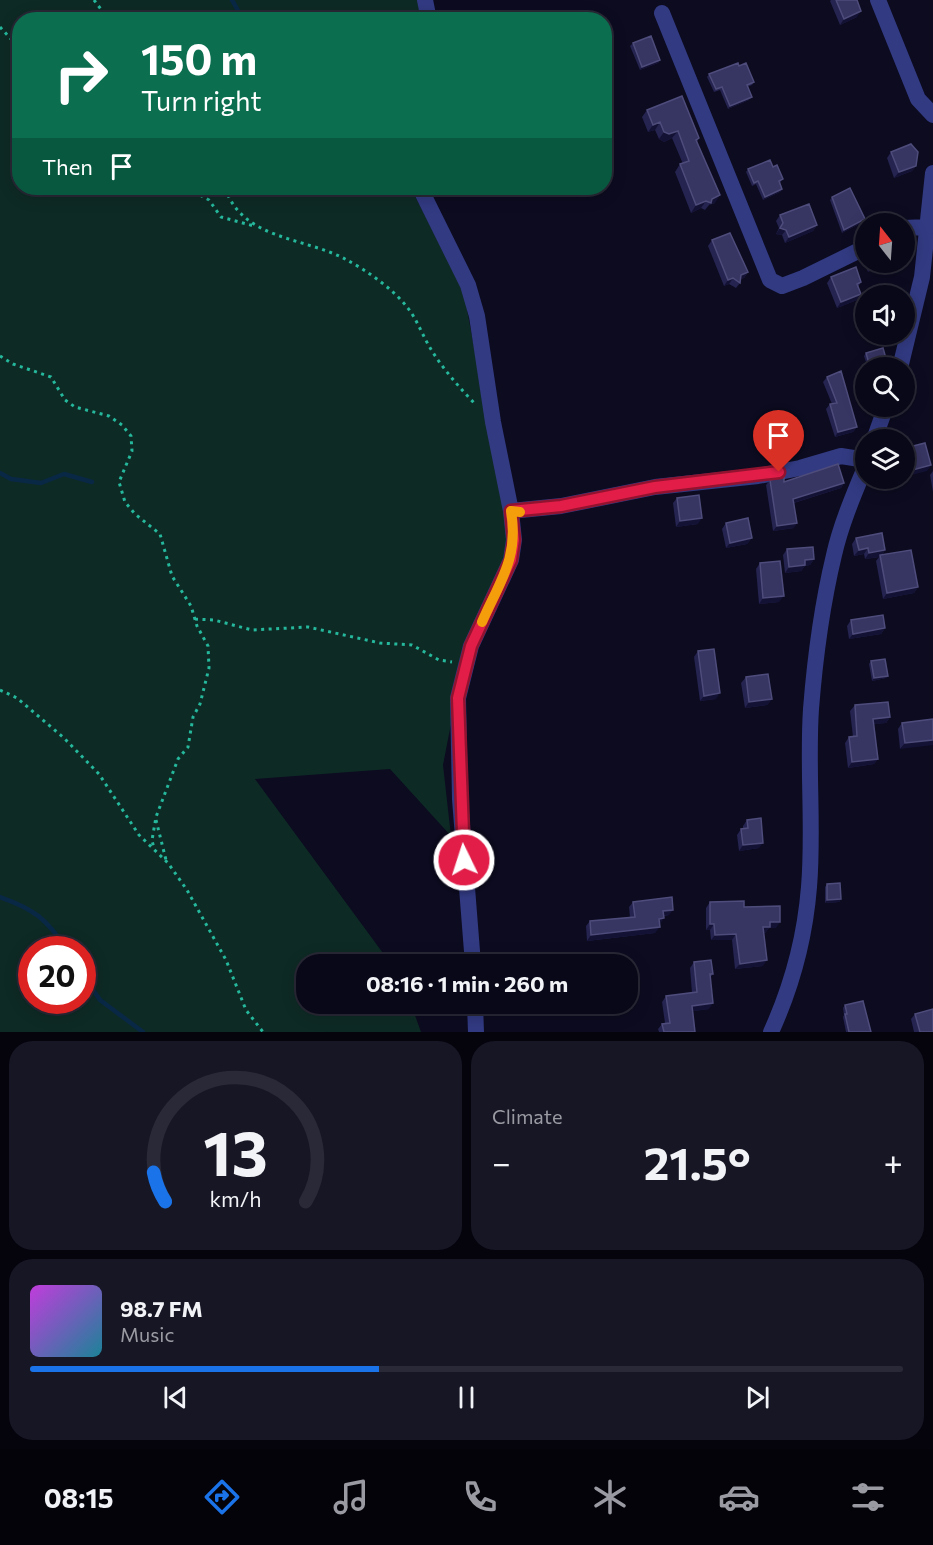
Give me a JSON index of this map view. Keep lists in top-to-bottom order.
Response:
{
  "north": "top",
  "page": {
    "turn": ["150 m", "Turn right"],
    "then": "Then",
    "limit": "20",
    "trip": "08:16 · 1 min · 260 m",
    "tile": "Climate",
    "heat": ["−", "21.5°", "+"],
    "song": ["98.7 FM", "Music"],
    "tabs": "08:15",
    "gauge": ["13", "km/h"]
  }
}
